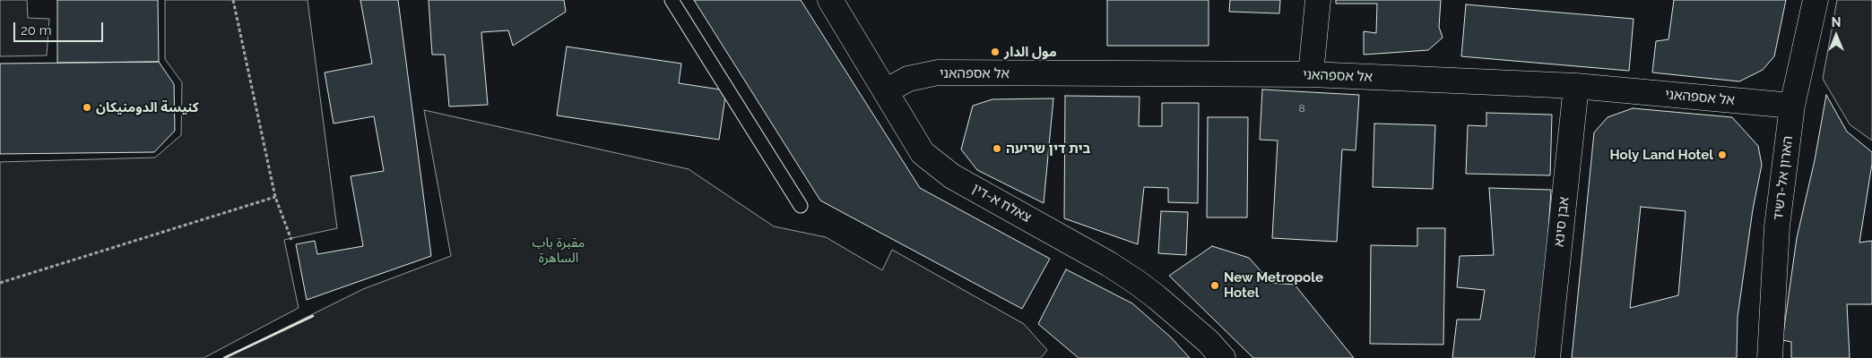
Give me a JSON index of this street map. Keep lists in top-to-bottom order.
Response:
{
  "streets": {
    "street": [
      "אל אספהאני",
      "הארון אל-רשיד",
      "צאלח א-דין",
      "אבן סינא"
    ]
  },
  "crossings": [
    ["אל אספהאני", "הארון אל-רשיד"],
    ["אל אספהאני", "צאלח א-דין"],
    ["אל אספהאני", "אבן סינא"]
  ],
  "parks": ["مقبرة باب الساهرة"],
  "places": [
    "مول الدار",
    "كنيسة الدومنيكان",
    "בית דין שריעה",
    "Holy Land Hotel",
    "New Metropole Hotel"
  ],
  "house_numbers": ["8"],
  "scale_bar": "20 m",
  "north": "top"
}
